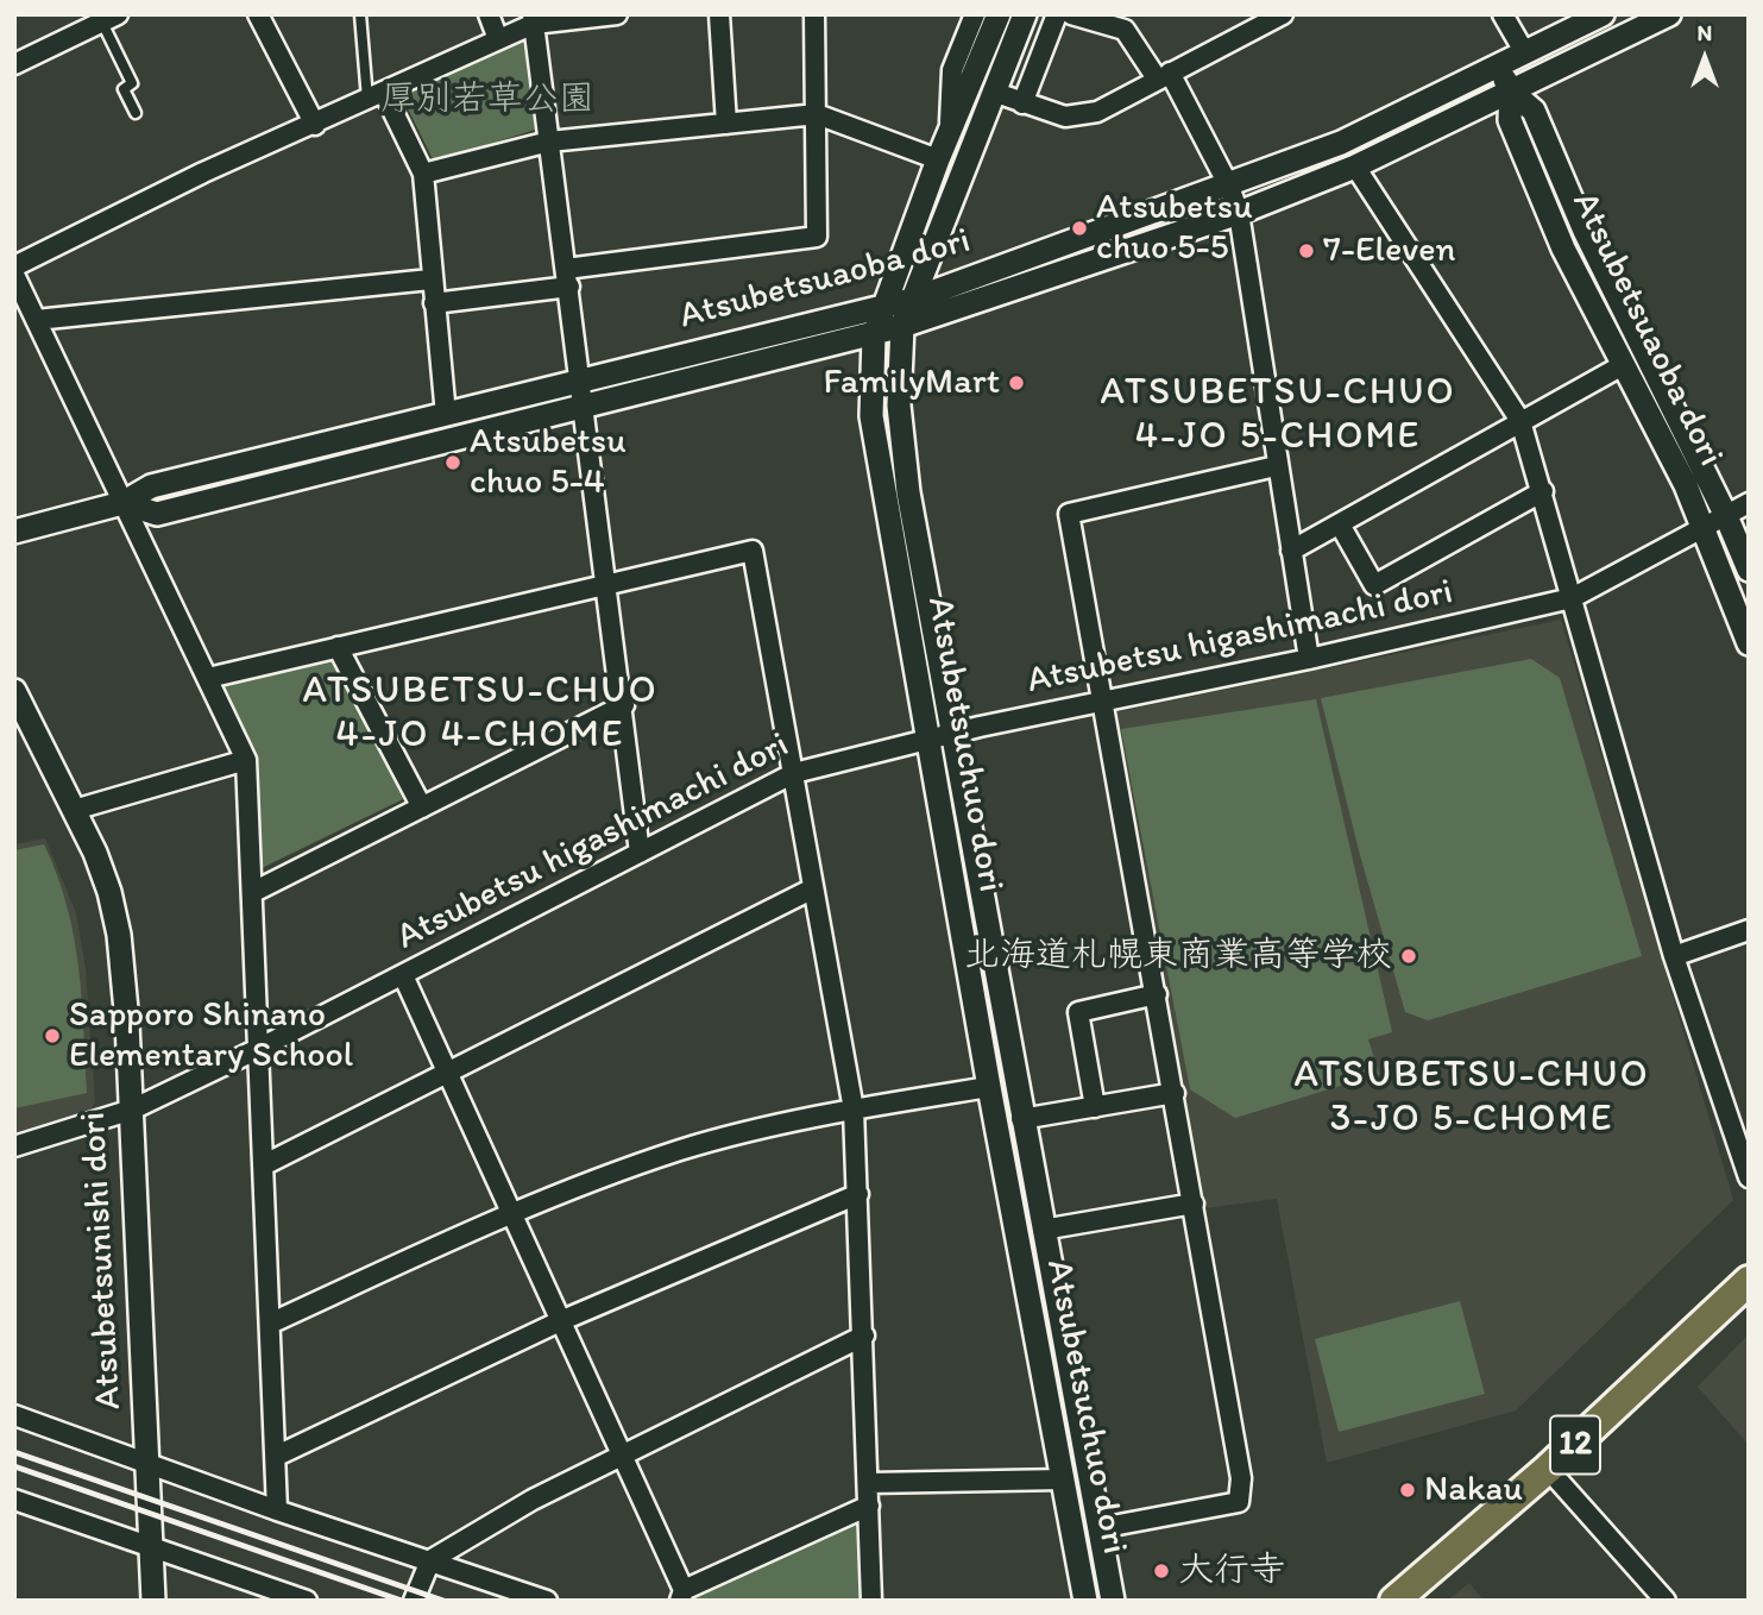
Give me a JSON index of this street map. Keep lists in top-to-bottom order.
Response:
{
  "streets": {
    "highway": ["12"],
    "street": [
      "Atsubetsuaoba dori",
      "Atsubetsu higashimachi dori",
      "Atsubetsuchuo dori",
      "Atsubetsunishi dori"
    ]
  },
  "crossings": [
    ["Atsubetsuaoba dori", "Atsubetsu higashimachi dori"],
    ["Atsubetsuaoba dori", "Atsubetsuchuo dori"],
    ["Atsubetsu higashimachi dori", "Atsubetsuchuo dori"],
    ["Atsubetsu higashimachi dori", "Atsubetsunishi dori"]
  ],
  "districts": ["ATSUBETSU-CHUO 4-JO 5-CHOME", "ATSUBETSU-CHUO 4-JO 4-CHOME", "ATSUBETSU-CHUO 3-JO 5-CHOME"],
  "parks": ["厚別若草公園"],
  "places": [
    "Atsubetsu chuo 5-5",
    "7-Eleven",
    "FamilyMart",
    "Atsubetsu chuo 5-4",
    "北海道札幌東商業高等学校",
    "Sapporo Shinano Elementary School",
    "Nakau",
    "大行寺"
  ],
  "north": "top"
}
